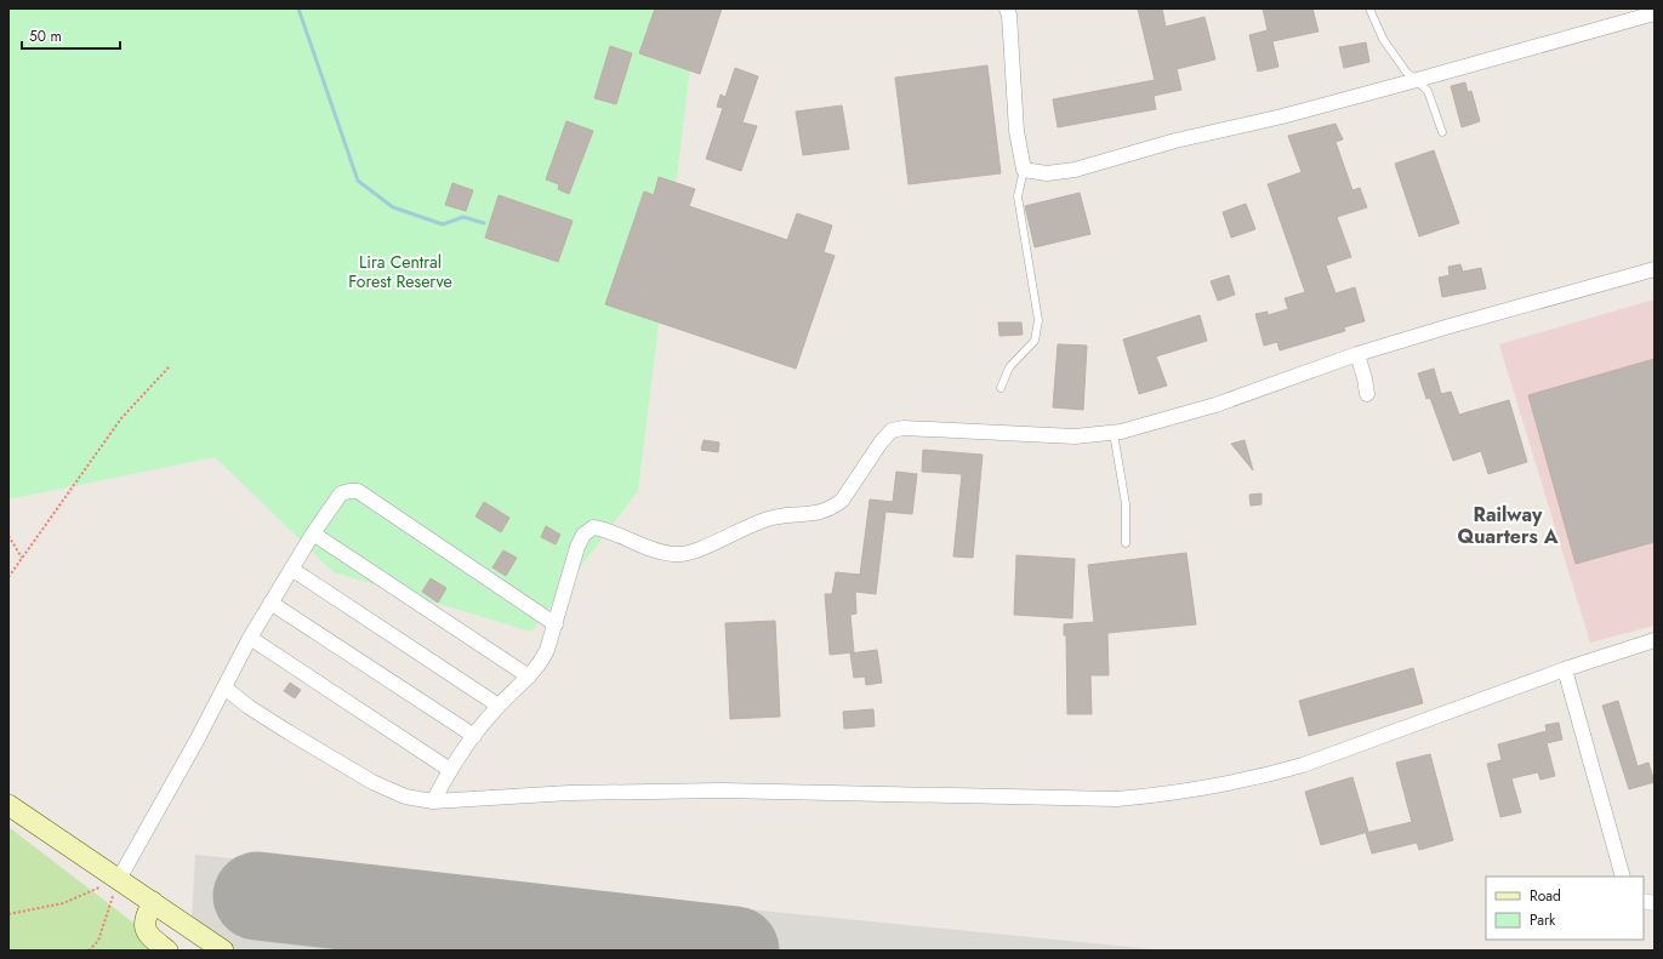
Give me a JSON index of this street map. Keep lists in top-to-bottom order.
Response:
{
  "districts": ["Railway Quarters A"],
  "parks": ["Lira Central Forest Reserve"],
  "legend": ["Road", "Park"],
  "scale_bar": "50 m"
}
